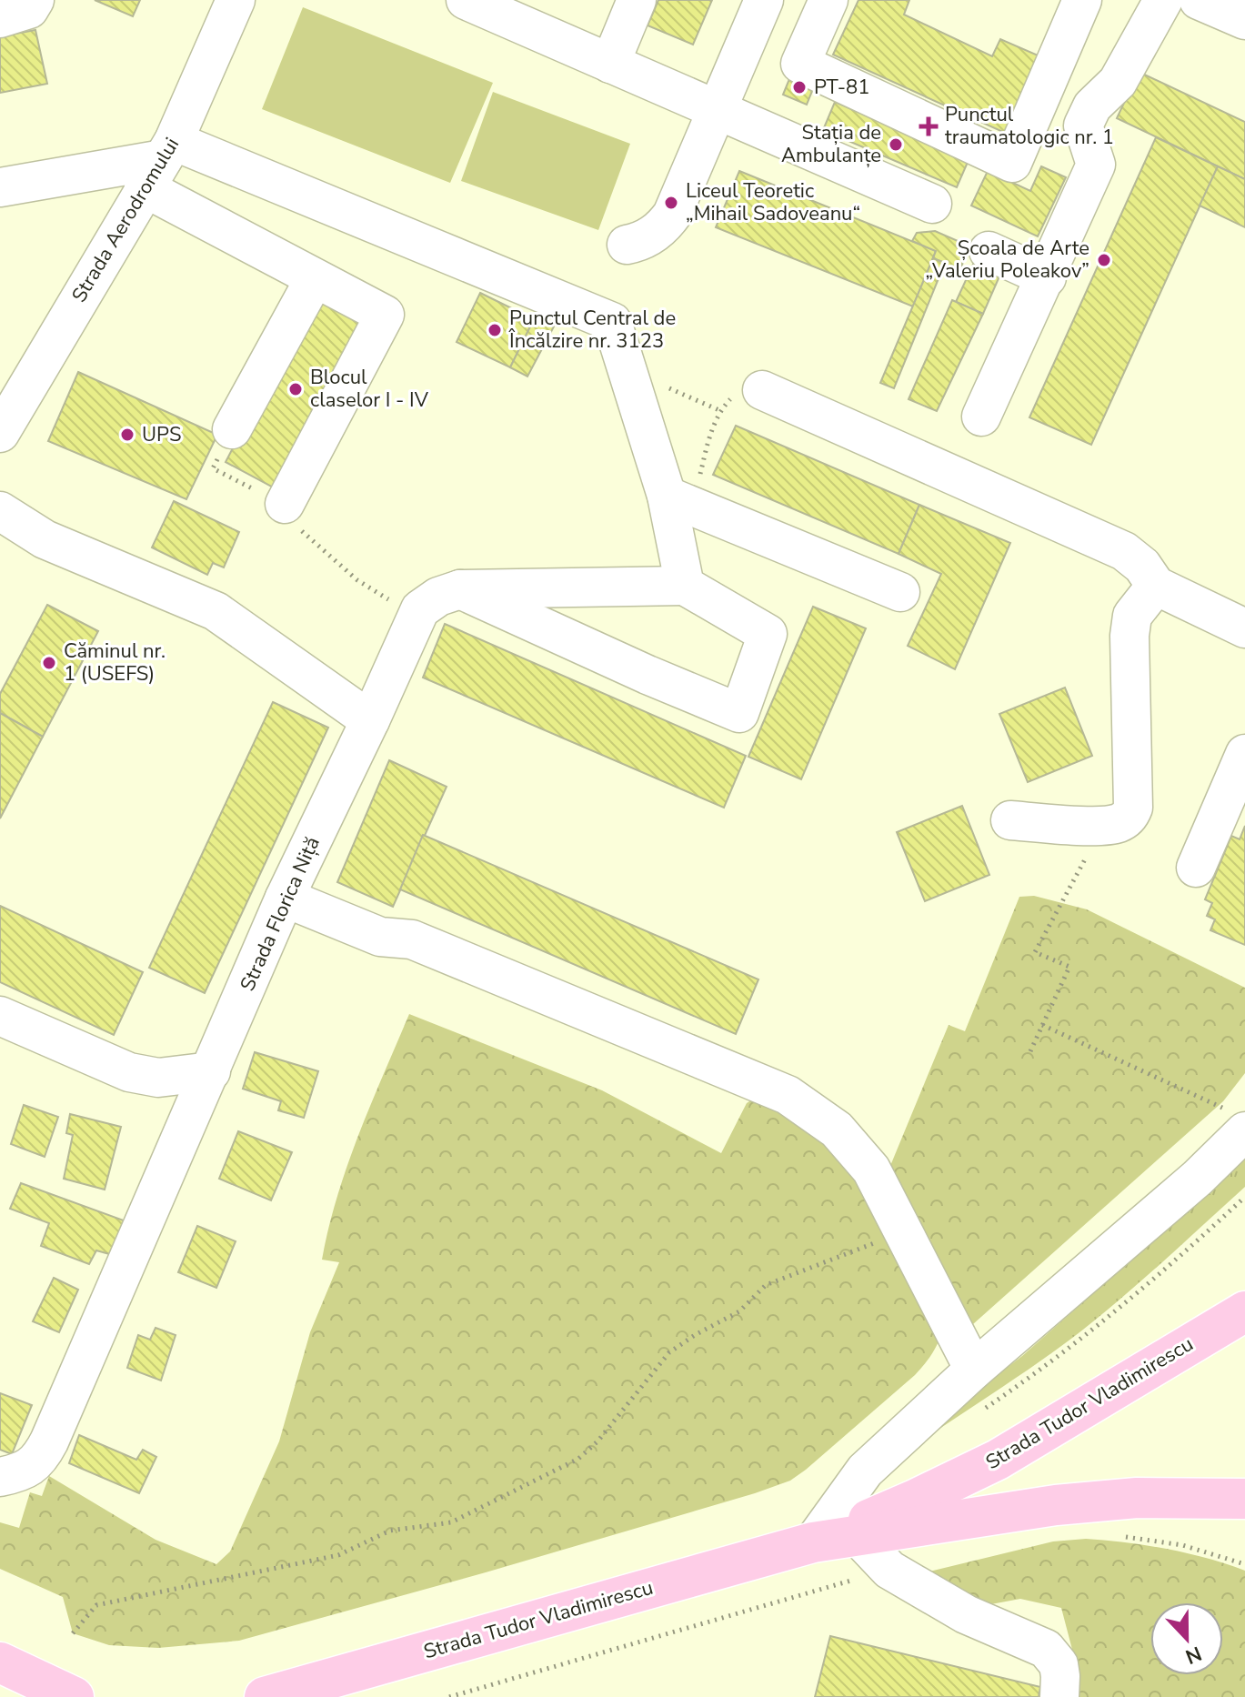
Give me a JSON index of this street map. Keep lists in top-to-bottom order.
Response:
{
  "streets": {
    "main road": ["Strada Tudor Vladimirescu"],
    "street": ["Strada Aerodromului", "Strada Florica Niță"]
  },
  "places": {
    "other": [
      "PT-81",
      "Stația de Ambulanțe",
      "Liceul Teoretic „Mihail Sadoveanu“",
      "Școala de Arte „Valeriu Poleakov”",
      "Punctul Central de Încălzire nr. 3123",
      "Blocul claselor I - IV",
      "UPS",
      "Căminul nr. 1 (USEFS)"
    ],
    "health": ["Punctul traumatologic nr. 1"]
  },
  "north": "bottom"
}
